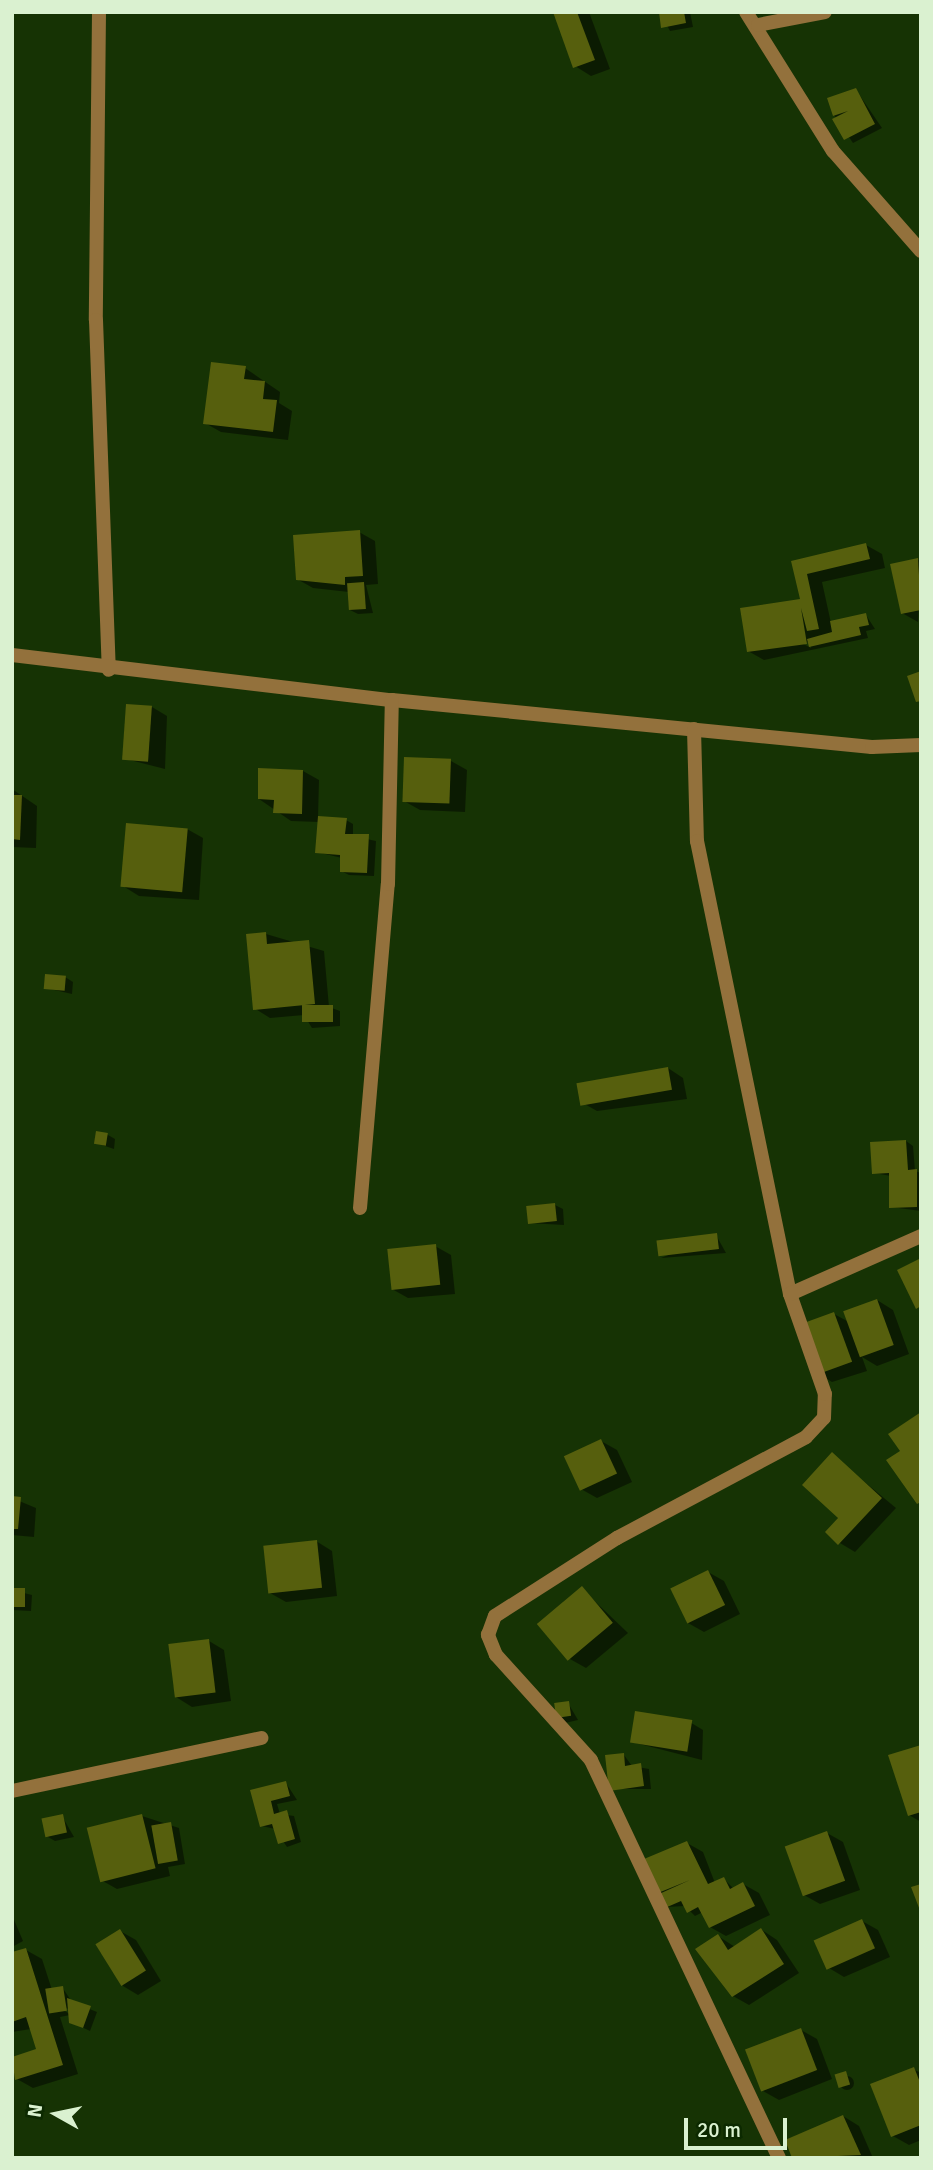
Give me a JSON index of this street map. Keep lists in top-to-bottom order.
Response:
{
  "scale_bar": "20 m",
  "north": "left"
}
